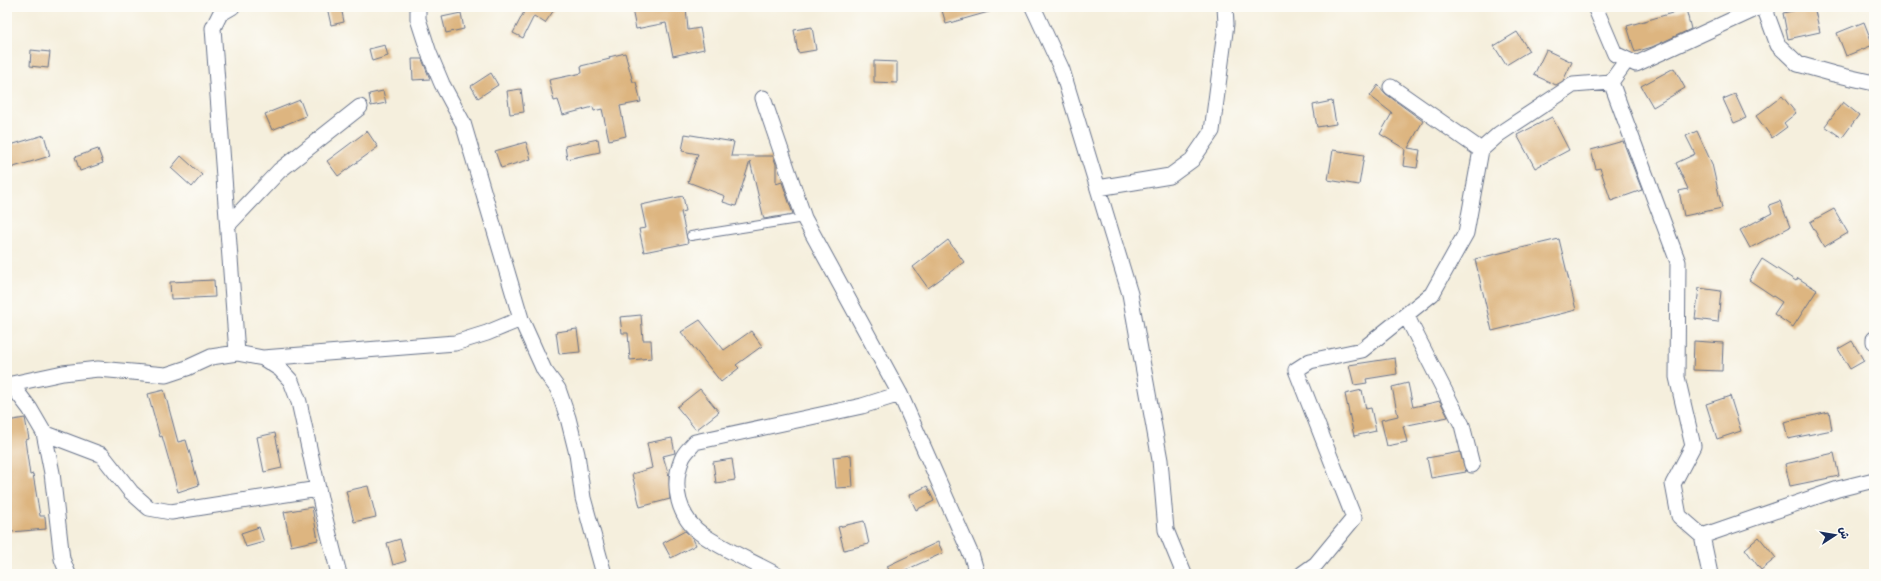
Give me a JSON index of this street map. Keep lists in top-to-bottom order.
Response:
{
  "north": "right"
}
